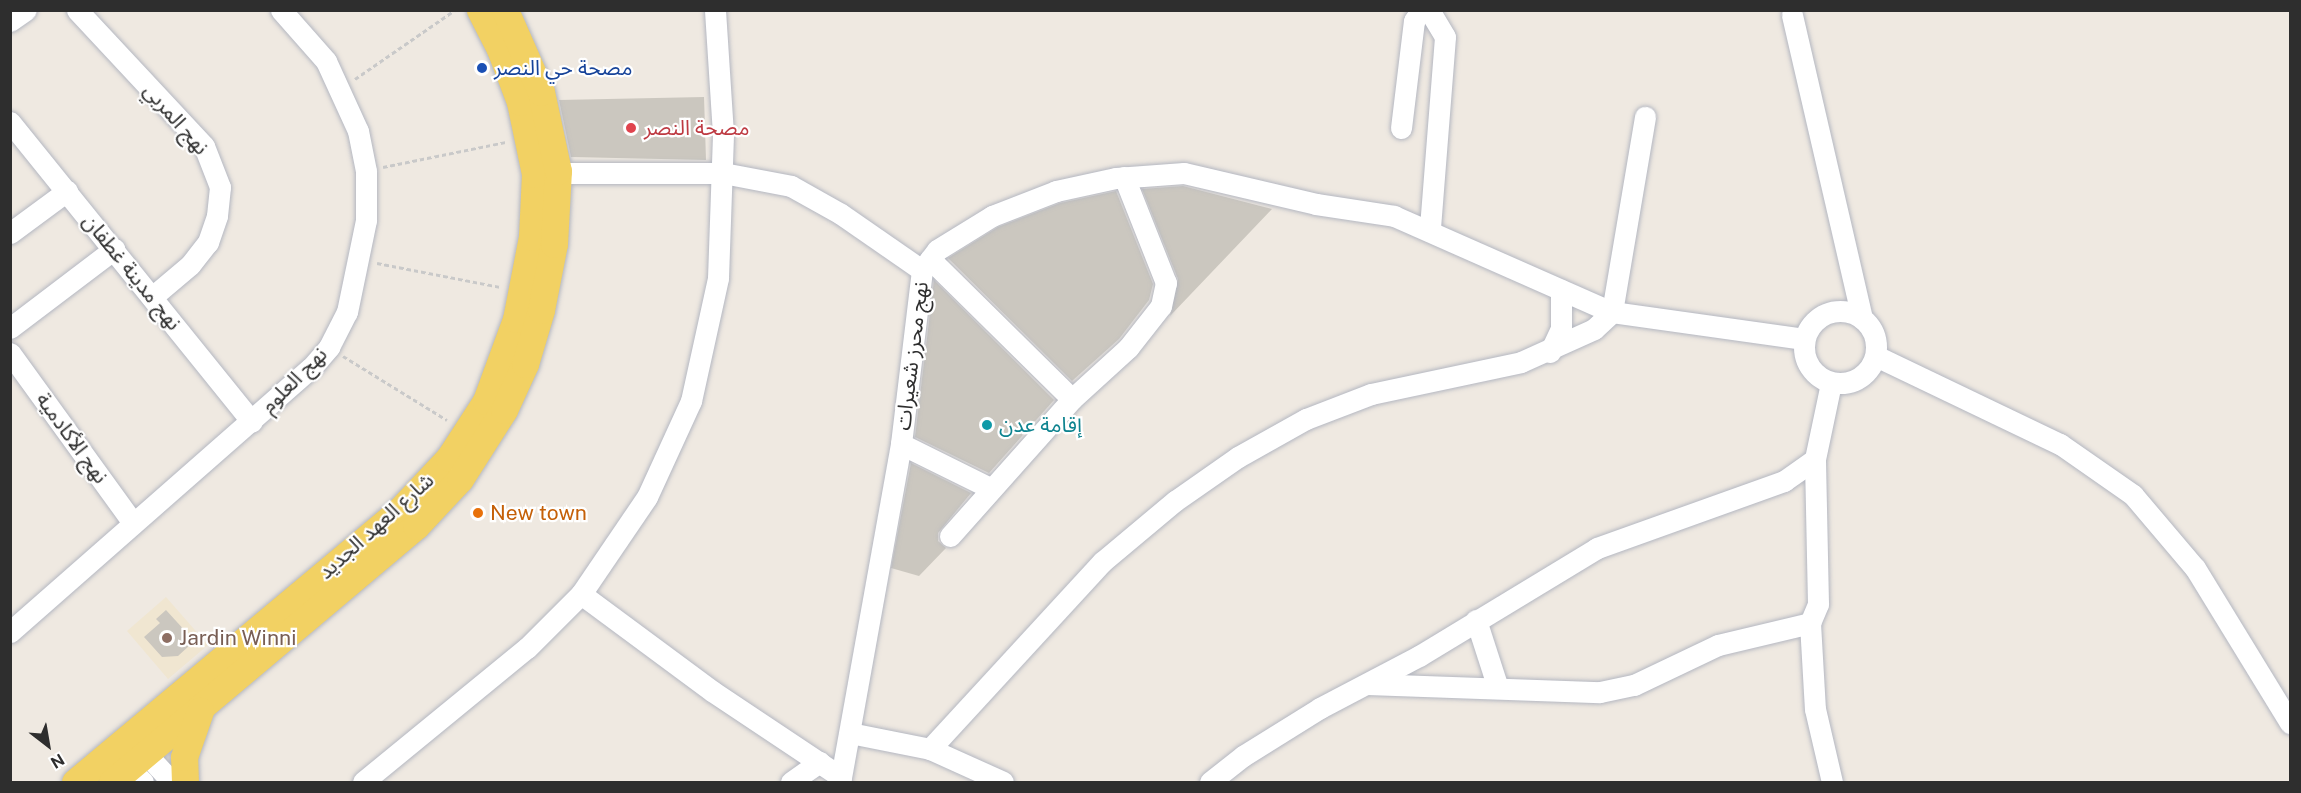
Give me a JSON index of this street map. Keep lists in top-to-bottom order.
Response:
{
  "streets": {
    "main road": ["شارع العهد الجديد"],
    "street": [
      "نهج المربي",
      "نهج مدينة غطفان",
      "نهج محرز شعيرات",
      "نهج العلوم",
      "نهج الأكادمية"
    ]
  },
  "crossings": [
    ["نهج المربي", "نهج مدينة غطفان"],
    ["نهج مدينة غطفان", "نهج العلوم"],
    ["نهج محرز شعيرات", "شارع العهد الجديد"],
    ["نهج العلوم", "نهج الأكادمية"]
  ],
  "places": [
    "مصحة حي النصر",
    "مصحة النصر",
    "إقامة عدن",
    "New town",
    "Jardin Winni"
  ],
  "north": "bottom right"
}
